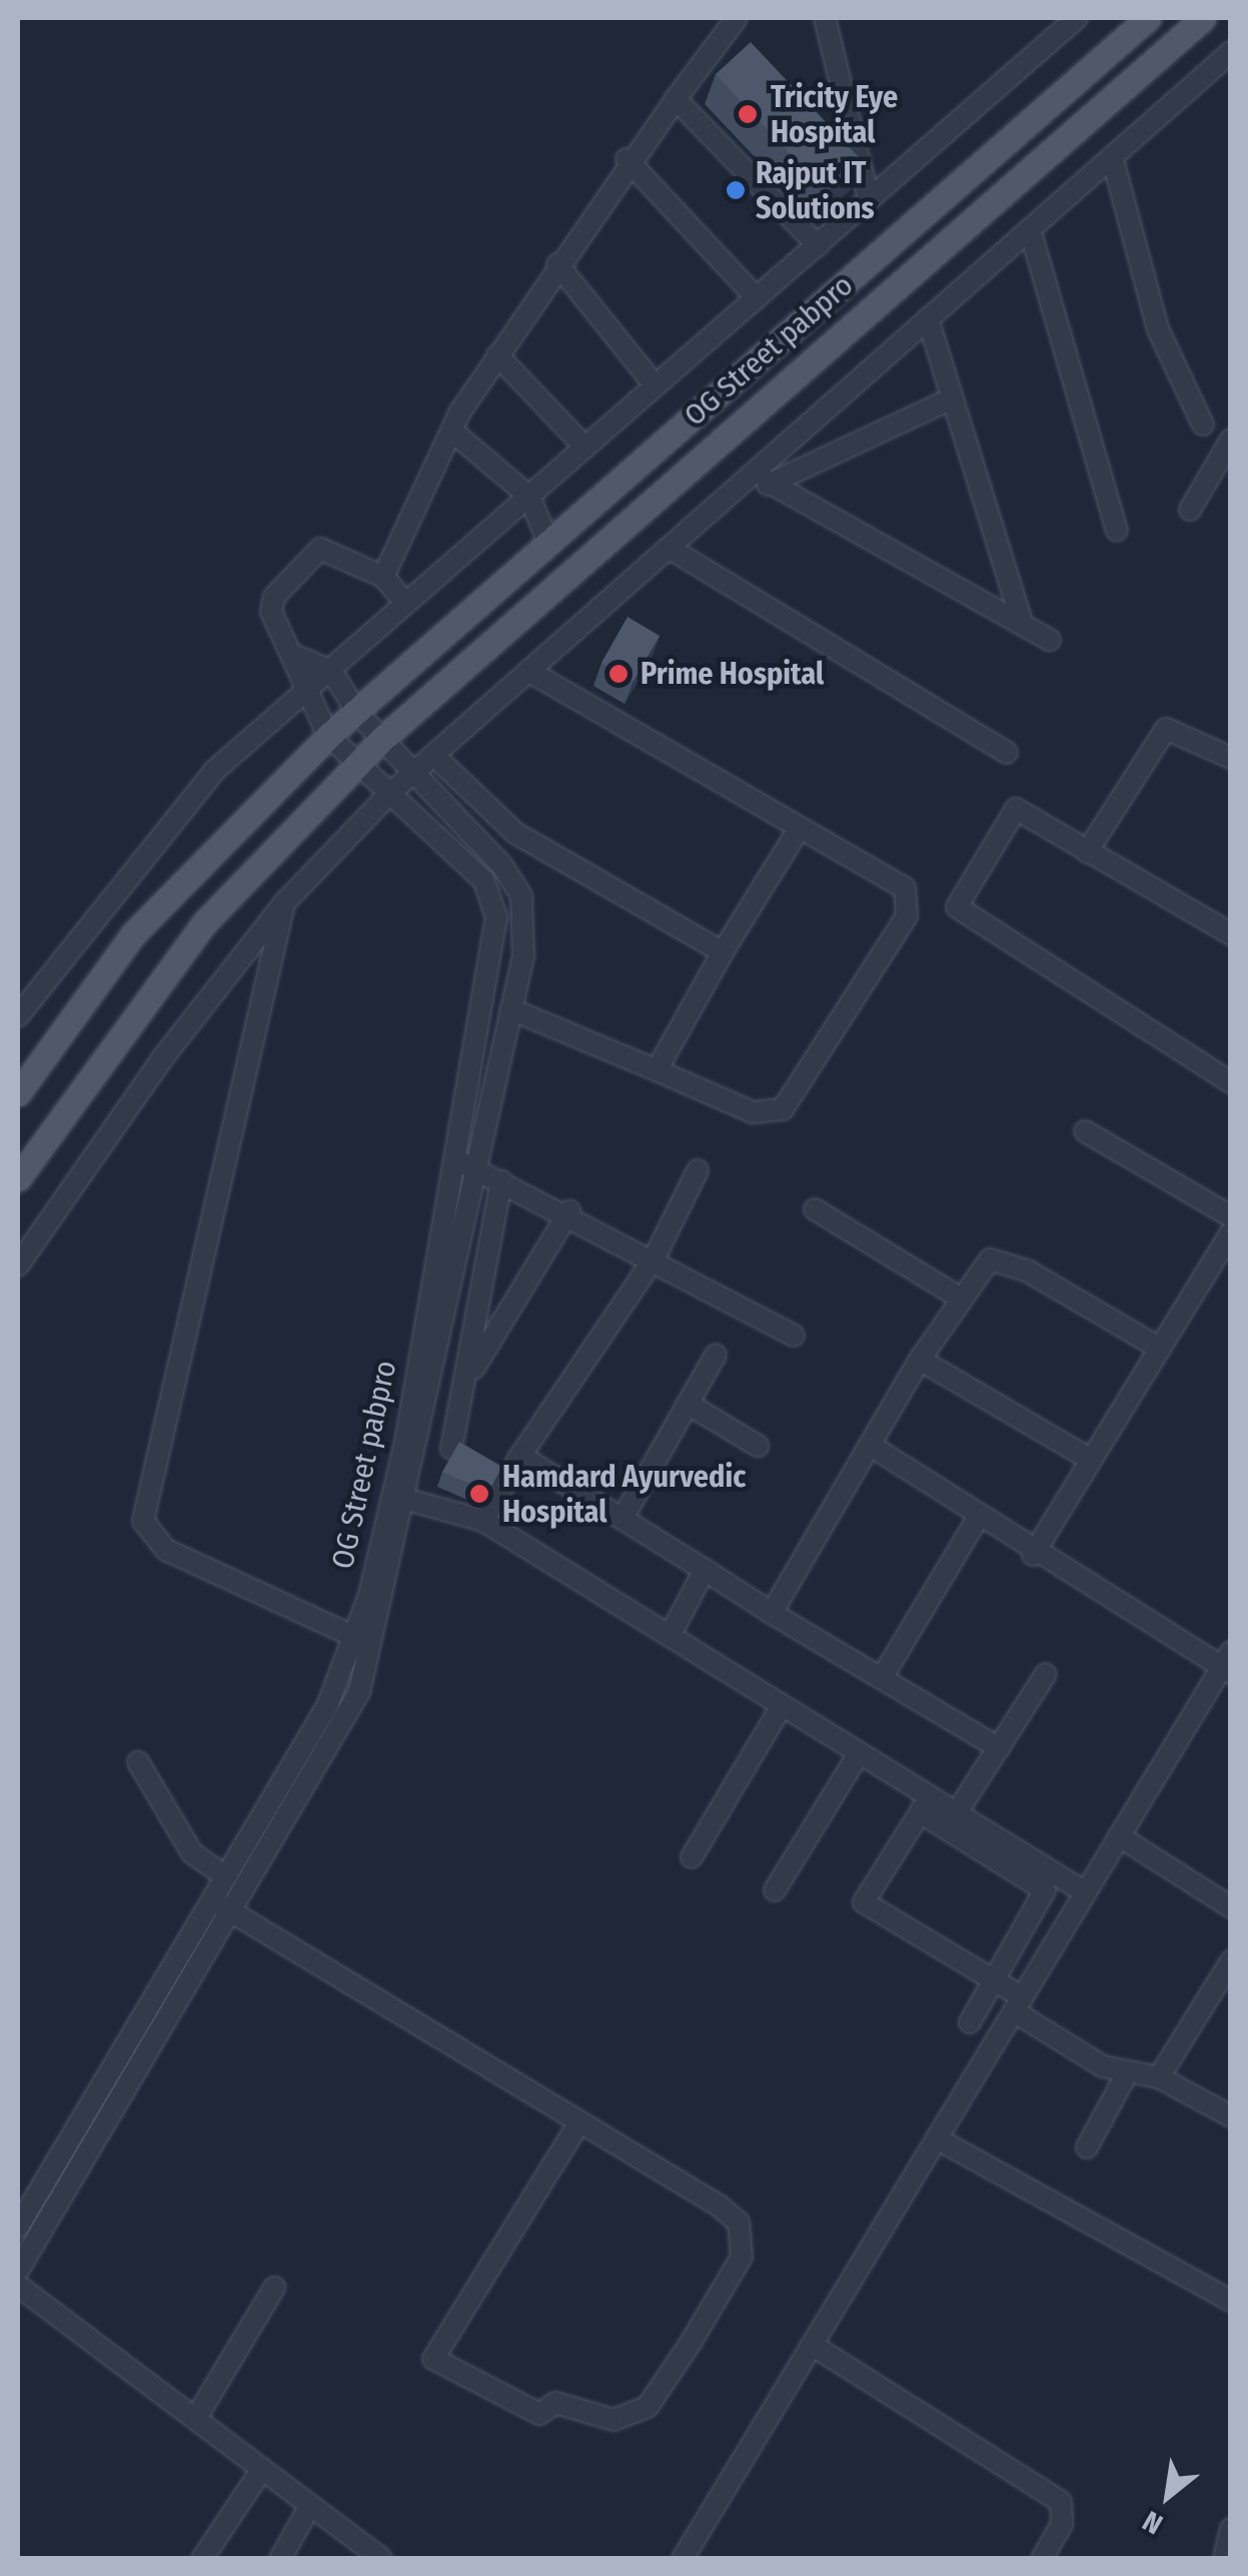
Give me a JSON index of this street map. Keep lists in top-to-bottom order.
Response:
{
  "streets": {
    "main road": ["OG Street pabpro"]
  },
  "places": [
    "Tricity Eye Hospital",
    "Rajput IT Solutions",
    "Prime Hospital",
    "Hamdard Ayurvedic Hospital"
  ],
  "north": "bottom left"
}
